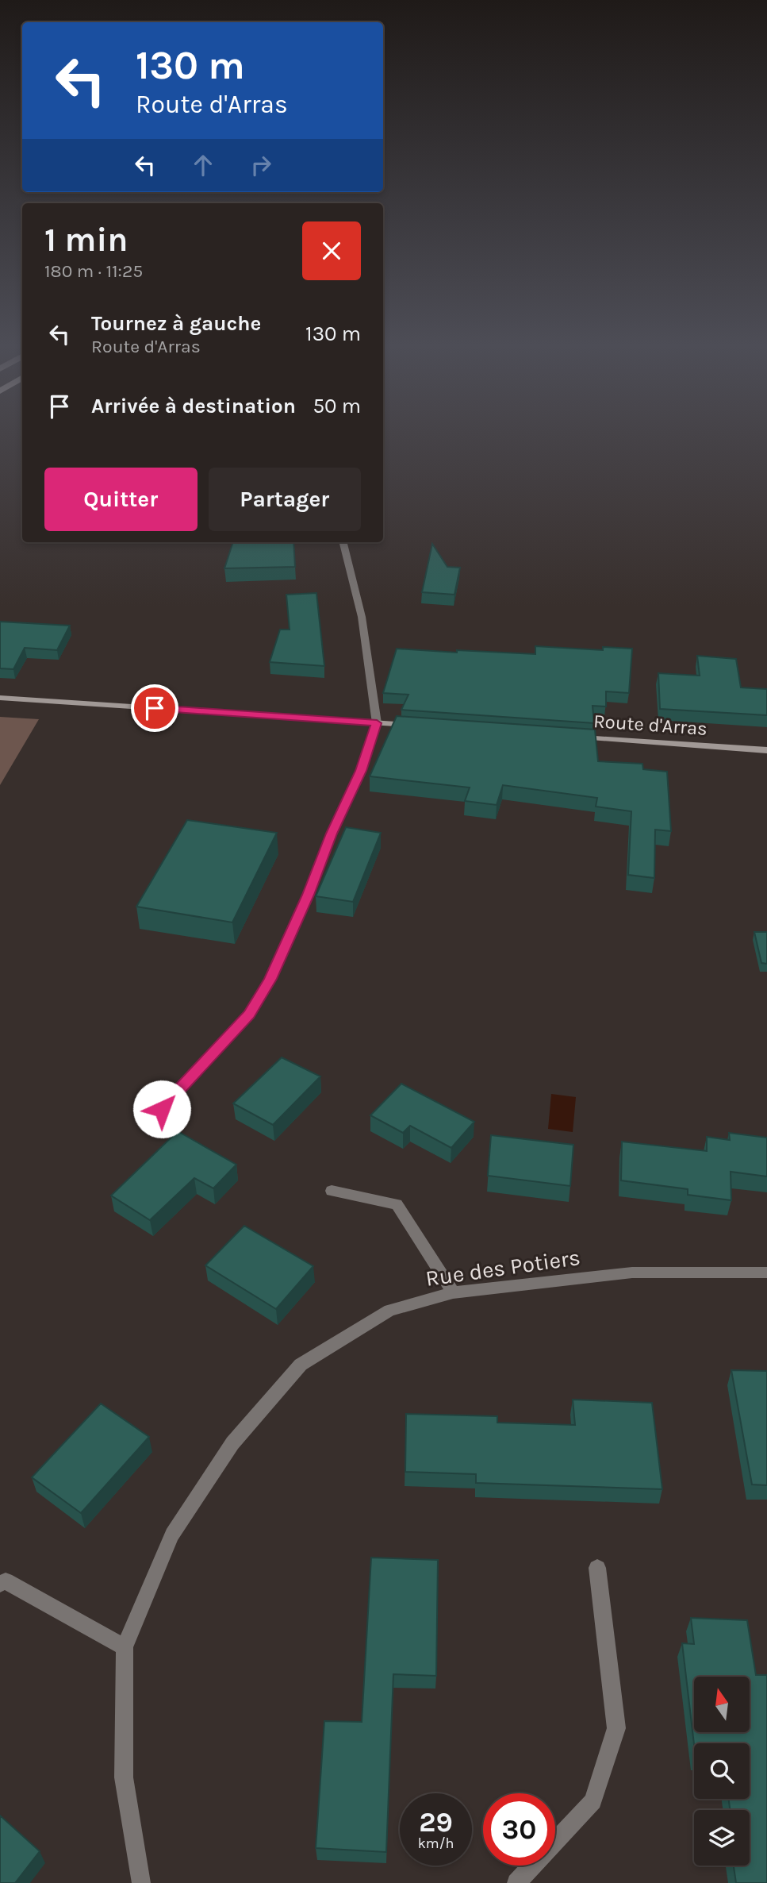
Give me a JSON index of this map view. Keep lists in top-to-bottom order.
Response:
{
  "streets": {
    "main road": ["Route d'Arras"],
    "street": ["Rue des Potiers"]
  },
  "north": "top",
  "page": {
    "turn": ["130 m", "Route d'Arras"],
    "heading": ["1 min", "180 m · 11:25"],
    "list": [
      {
        "name": "Tournez à gauche",
        "note": "Route d'Arras",
        "value": "130 m"
      },
      {
        "name": "Arrivée à destination",
        "value": "50 m"
      }
    ],
    "buttons": ["Quitter", "Partager"],
    "speed": "29 km/h",
    "limit": "30"
  }
}
